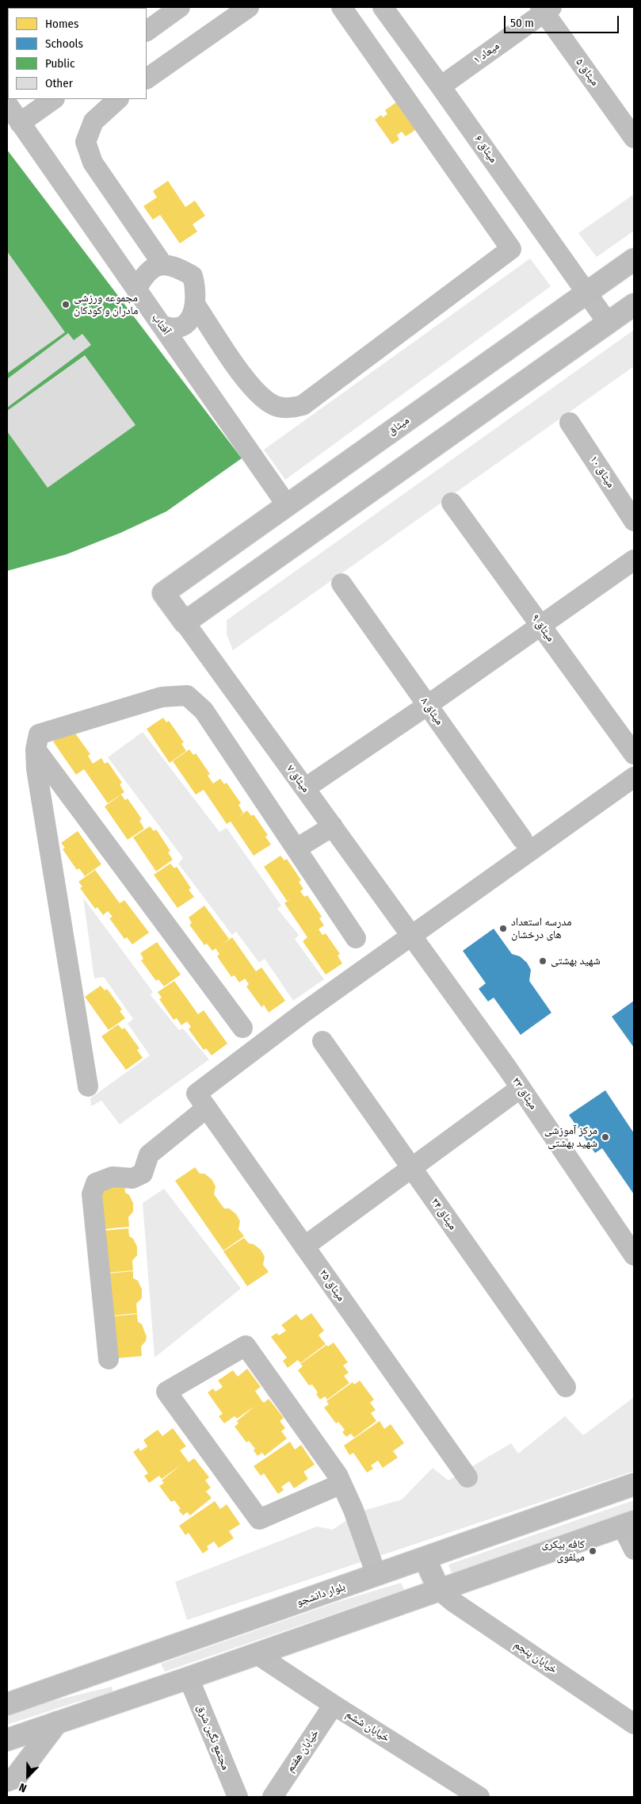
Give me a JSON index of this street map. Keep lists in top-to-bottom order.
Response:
{
  "streets": {
    "main road": ["میثاق", "بلوار دانشجو"],
    "street": [
      "میعاد ۱",
      "میثاق ۵",
      "میثاق ۶",
      "آفتاب",
      "میثاق ۱۰",
      "میثاق ۹",
      "میثاق ۸",
      "میثاق ۷",
      "میثاق ۲۳",
      "میثاق ۲۴",
      "میثاق ۲۵",
      "خیابان پنجم",
      "خیابان ششم",
      "مجتمع نگین شرق",
      "خیابان هفتم"
    ]
  },
  "crossings": [
    ["میعاد ۱", "میثاق ۵"],
    ["میعاد ۱", "میثاق ۶"],
    ["میثاق ۶", "میثاق"],
    ["آفتاب", "میثاق"],
    ["میثاق", "میثاق ۷"],
    ["میثاق ۷", "میثاق ۲۳"],
    ["خیابان ششم", "خیابان هفتم"]
  ],
  "places": [
    "مجموعه ورزشی مادران و کودکان",
    "مدرسه استعداد های درخشان",
    "شهید بهشتی",
    "مرکز آموزشی شهید بهشتی",
    "کافه بیکری میلفوی"
  ],
  "legend": [
    "Homes",
    "Schools",
    "Public",
    "Other"
  ],
  "scale_bar": "50 m",
  "north": "bottom left"
}
